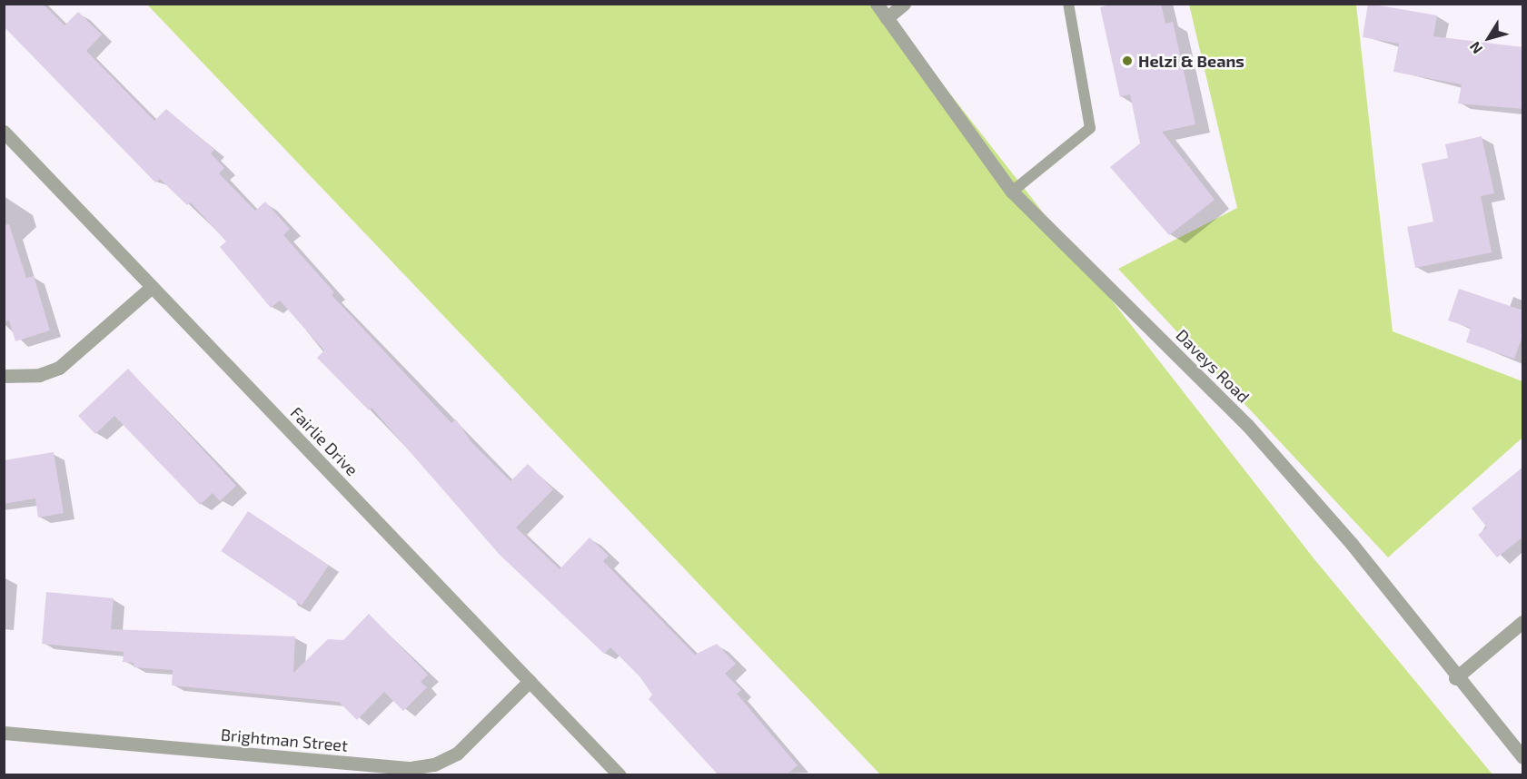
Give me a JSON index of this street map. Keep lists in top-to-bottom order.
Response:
{
  "streets": {
    "street": ["Daveys Road", "Fairlie Drive", "Brightman Street"]
  },
  "crossings": [
    ["Fairlie Drive", "Brightman Street"]
  ],
  "places": ["Helzi & Beans"],
  "north": "bottom left"
}
